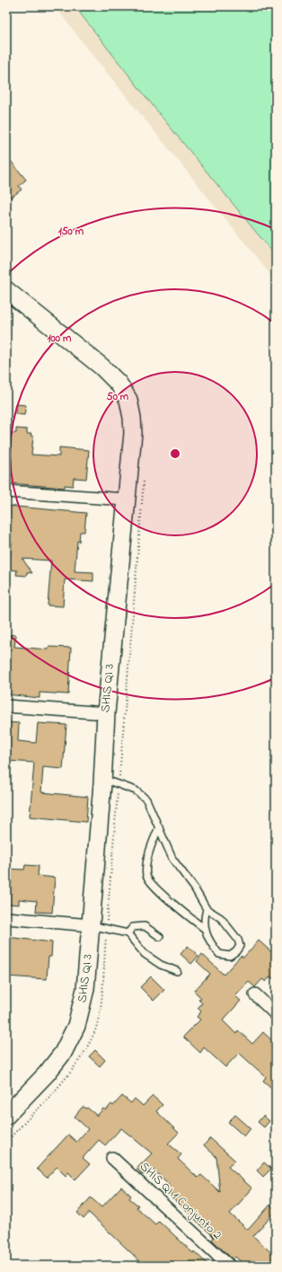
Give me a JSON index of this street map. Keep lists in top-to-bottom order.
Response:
{
  "streets": {
    "street": ["SHIS QI 3", "SHIS QI 1 Conjunto 2"]
  },
  "rings": ["150 m", "100 m", "50 m"]
}
